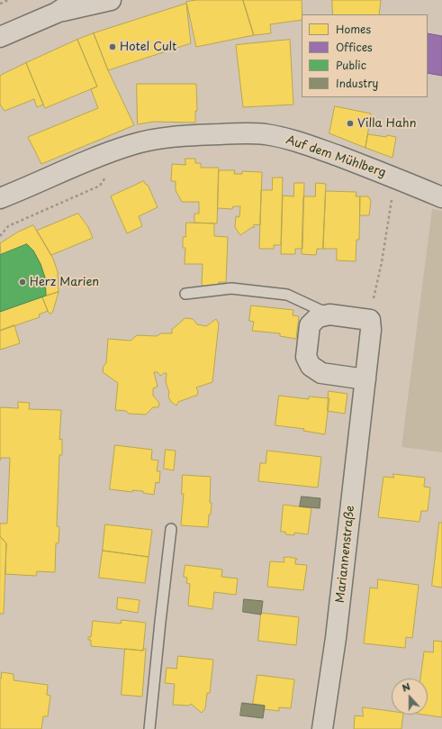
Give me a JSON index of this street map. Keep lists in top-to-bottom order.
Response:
{
  "streets": {
    "street": ["Auf dem Mühlberg", "Mariannenstraße"]
  },
  "places": ["Hotel Cult", "Villa Hahn", "Herz Marien"],
  "legend": [
    "Homes",
    "Offices",
    "Public",
    "Industry"
  ],
  "north": "top"
}
